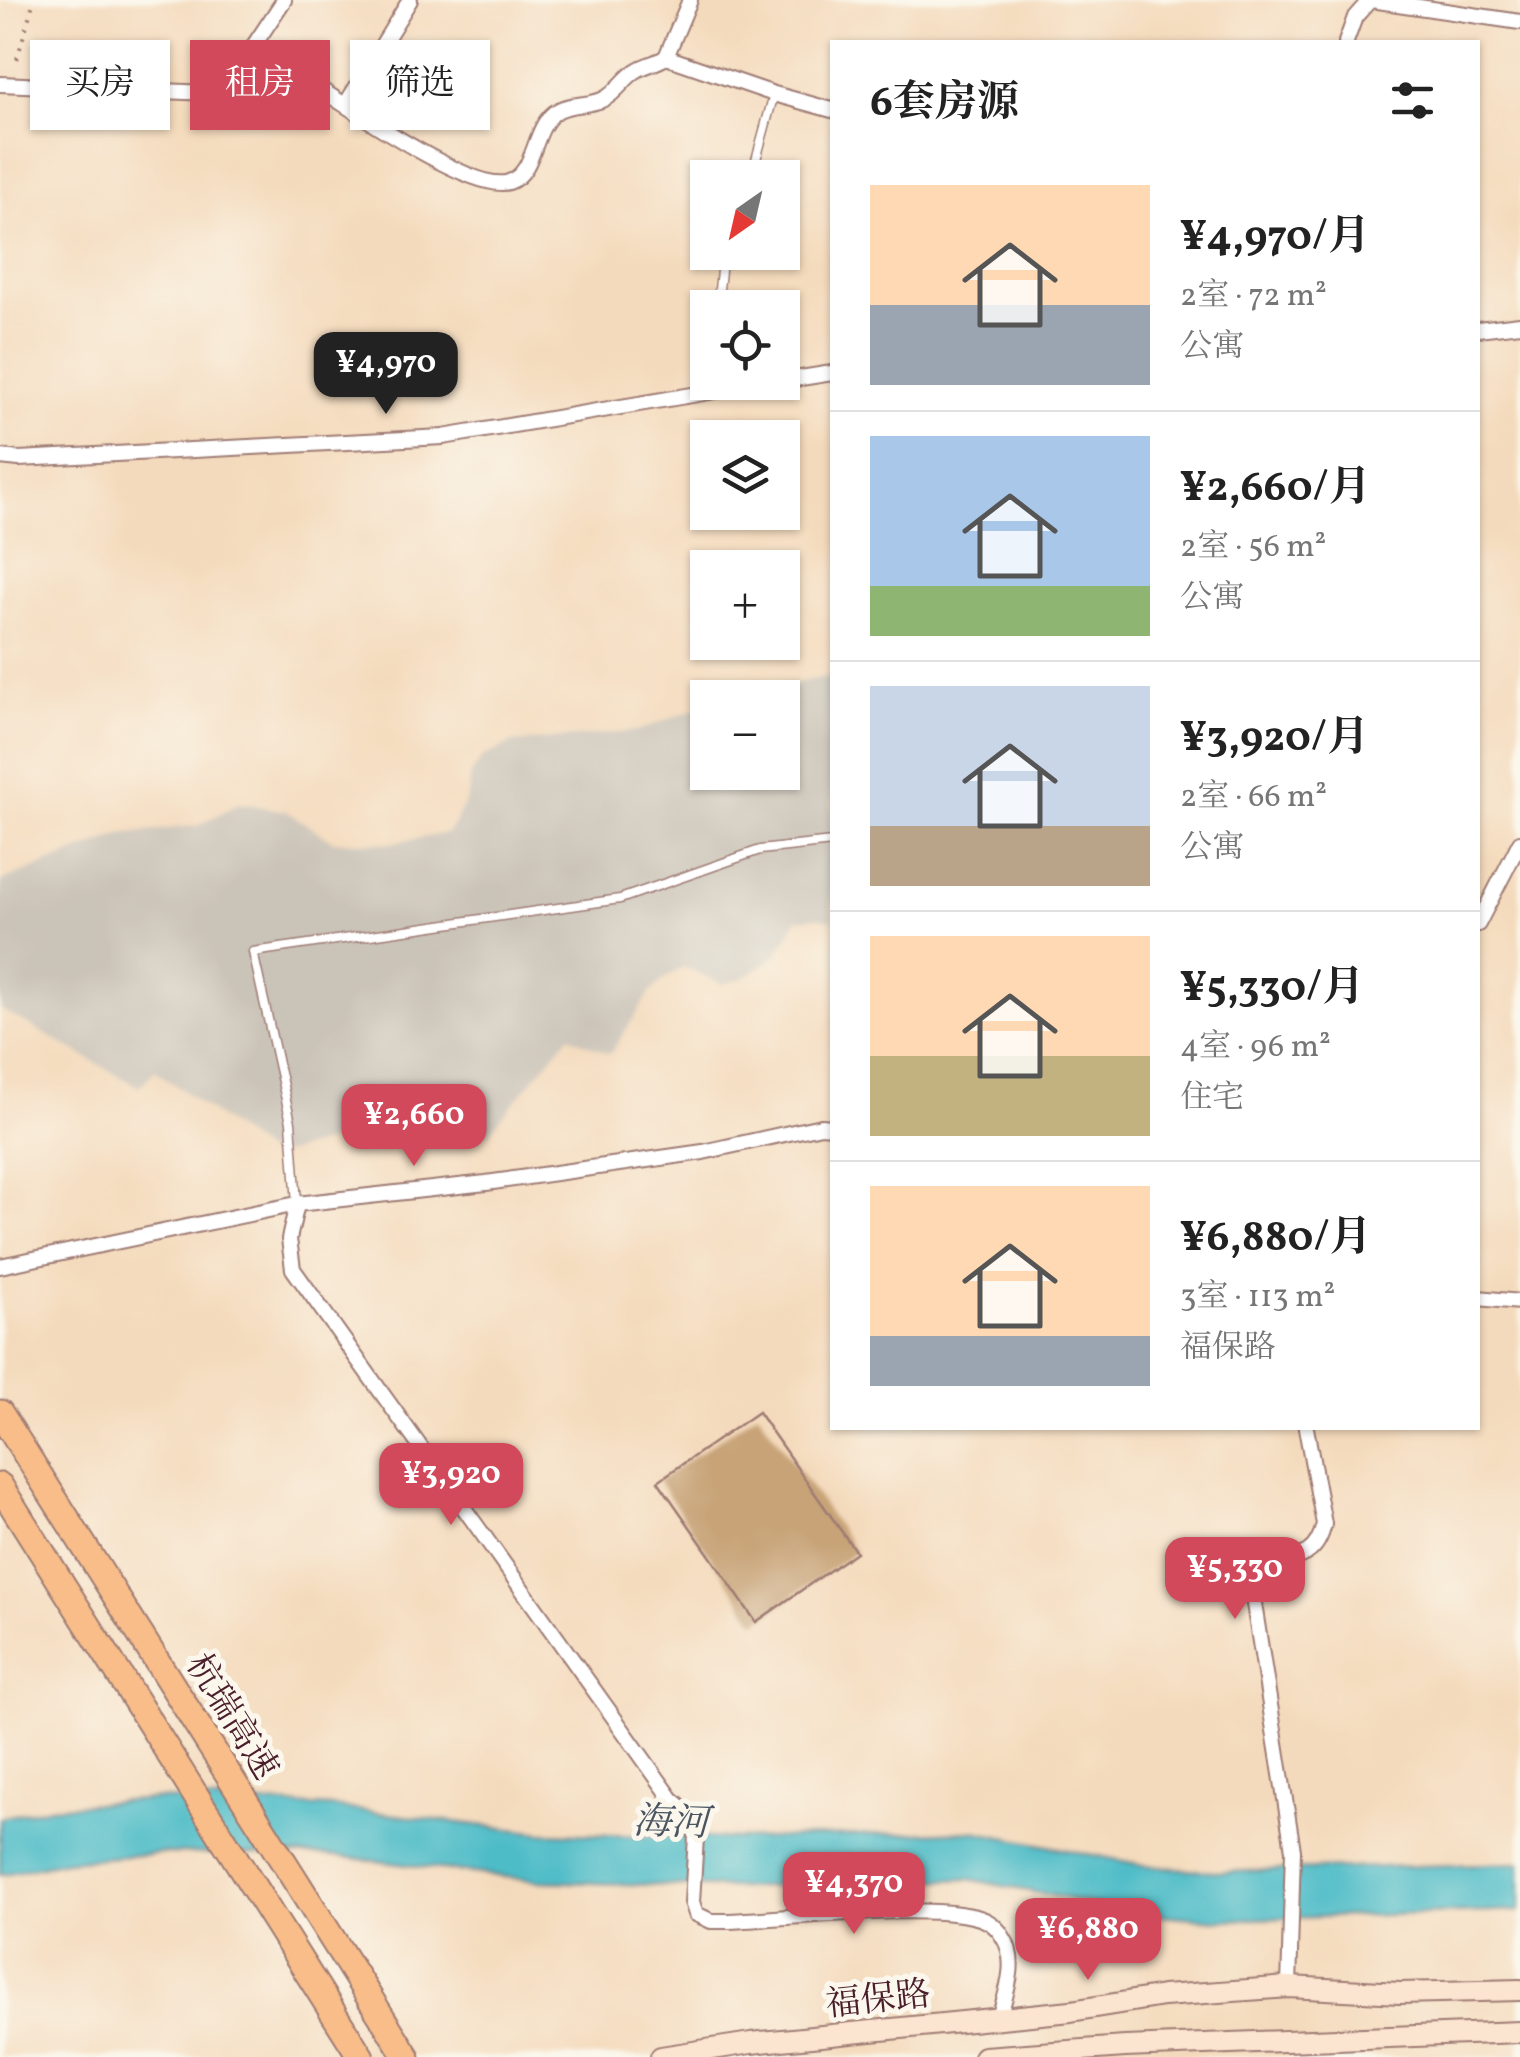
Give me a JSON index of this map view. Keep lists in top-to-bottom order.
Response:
{
  "streets": {
    "highway": ["杭瑞高速"],
    "main road": ["福保路"]
  },
  "water": ["海河"],
  "north": "bottom left",
  "page": {
    "chip": ["买房", "租房", "筛选"],
    "heading": "6套房源",
    "map_buttons": ["+", "−"],
    "list": [
      {
        "name": "¥4,970/月",
        "note": "2室 · 72 m² · 公寓"
      },
      {
        "name": "¥2,660/月",
        "note": "2室 · 56 m² · 公寓"
      },
      {
        "name": "¥3,920/月",
        "note": "2室 · 66 m² · 公寓"
      },
      {
        "name": "¥5,330/月",
        "note": "4室 · 96 m² · 住宅"
      },
      {
        "name": "¥6,880/月",
        "note": "3室 · 113 m² · 福保路"
      }
    ],
    "price": [
      "¥4,970",
      "¥2,660",
      "¥3,920",
      "¥5,330",
      "¥4,370",
      "¥6,880"
    ]
  }
}
